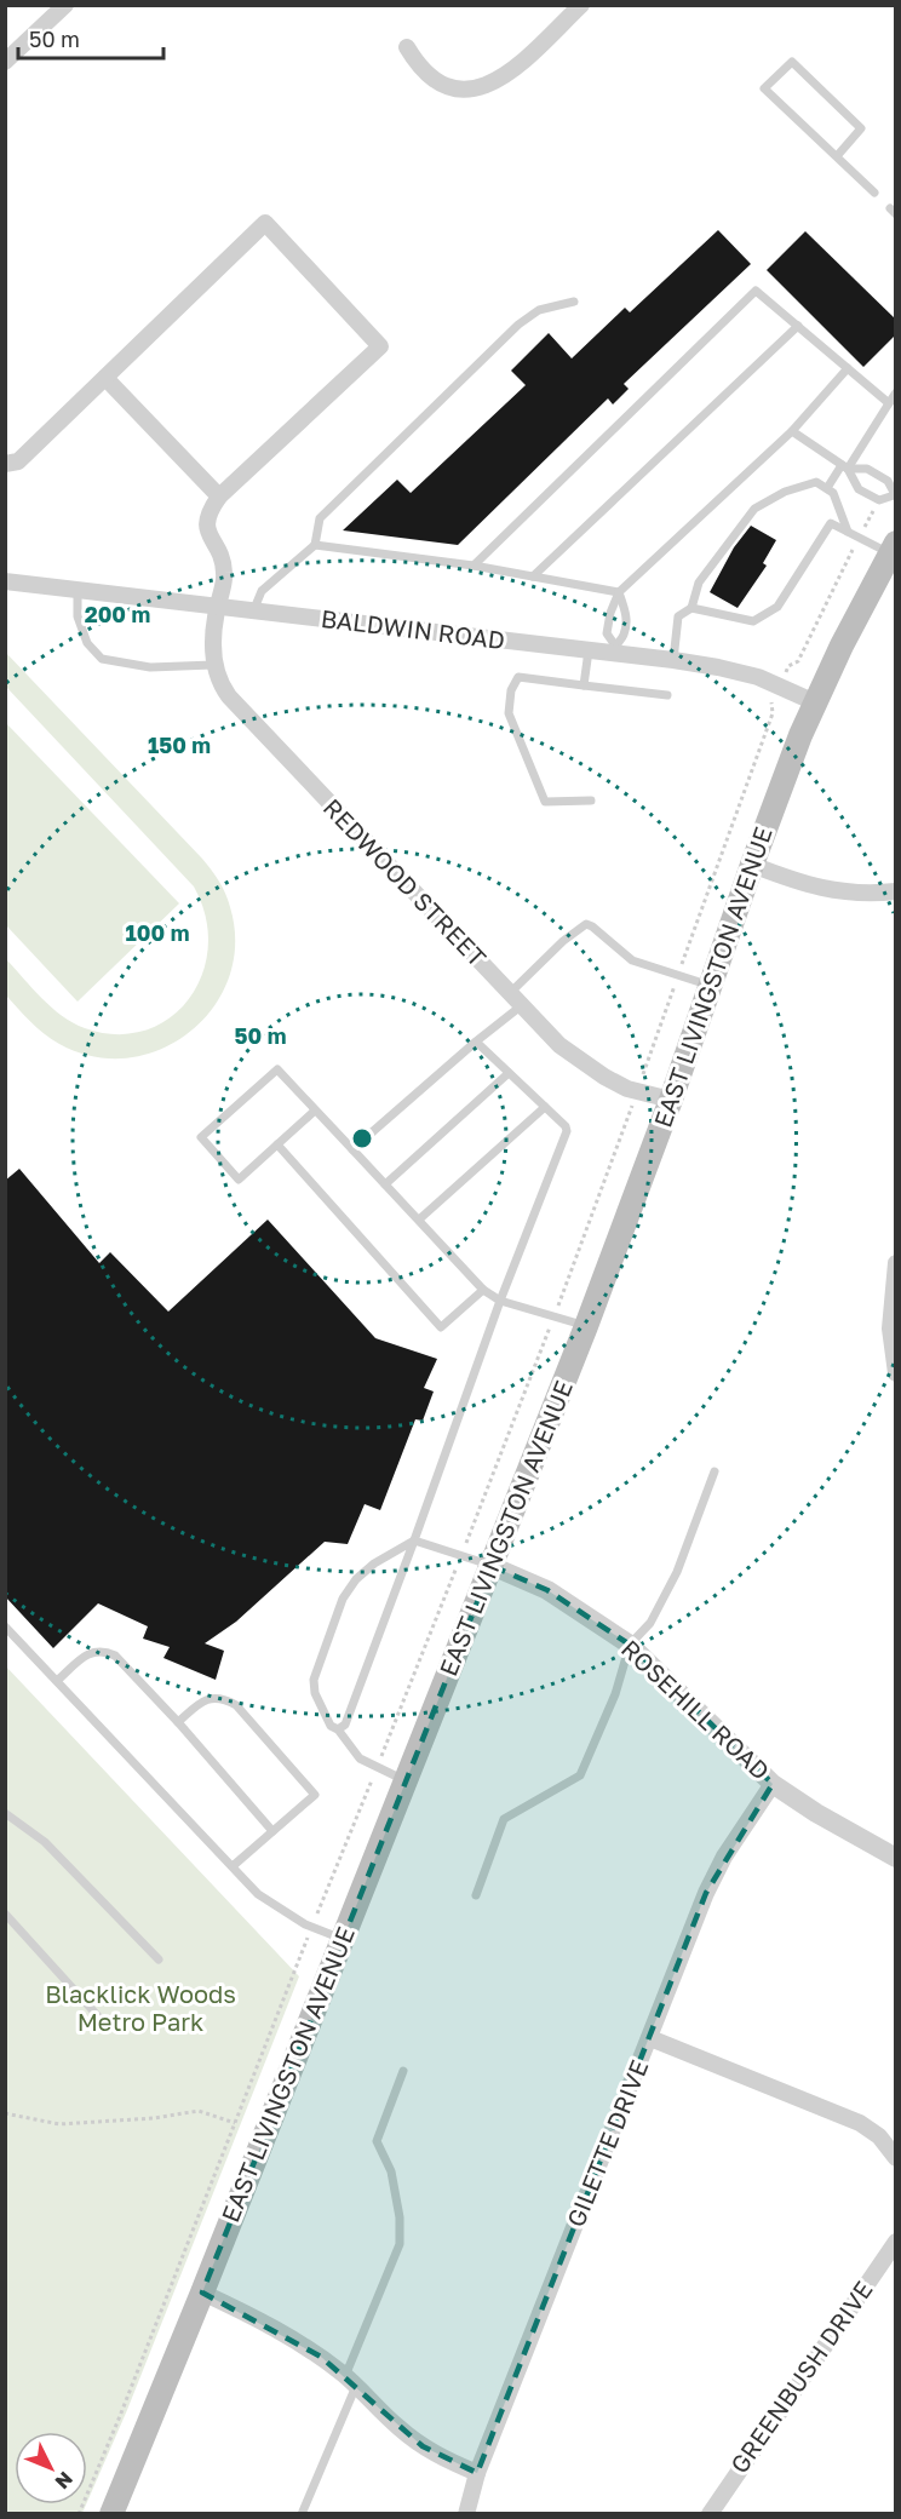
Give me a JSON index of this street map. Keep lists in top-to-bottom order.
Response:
{
  "streets": {
    "main road": ["EAST LIVINGSTON AVENUE"],
    "street": [
      "BALDWIN ROAD",
      "REDWOOD STREET",
      "ROSEHILL ROAD",
      "GILETTE DRIVE",
      "GREENBUSH DRIVE"
    ]
  },
  "crossings": [
    ["BALDWIN ROAD", "EAST LIVINGSTON AVENUE"],
    ["REDWOOD STREET", "EAST LIVINGSTON AVENUE"],
    ["EAST LIVINGSTON AVENUE", "ROSEHILL ROAD"],
    ["ROSEHILL ROAD", "GILETTE DRIVE"]
  ],
  "parks": ["Blacklick Woods Metro Park"],
  "scale_bar": "50 m",
  "north": "bottom right",
  "rings": [
    "200 m",
    "150 m",
    "100 m",
    "50 m"
  ]
}
